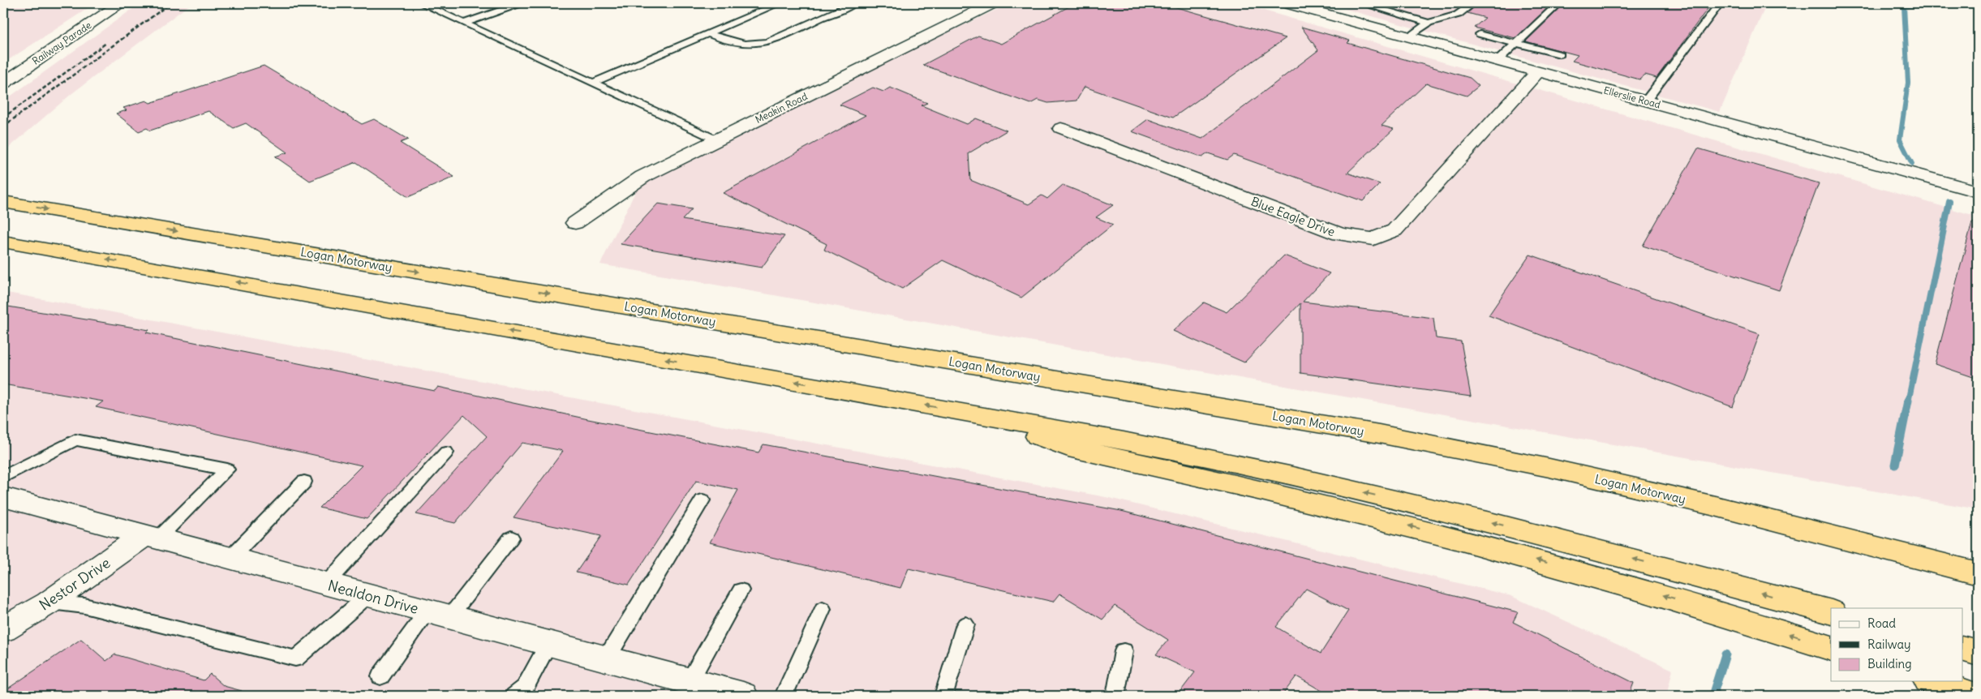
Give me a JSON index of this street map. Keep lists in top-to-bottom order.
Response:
{
  "streets": {
    "highway": ["Logan Motorway"],
    "street": [
      "Railway Parade",
      "Ellerslie Road",
      "Meakin Road",
      "Blue Eagle Drive",
      "Nestor Drive",
      "Nealdon Drive"
    ]
  },
  "crossings": [
    ["Ellerslie Road", "Blue Eagle Drive"],
    ["Nestor Drive", "Nealdon Drive"]
  ],
  "legend": ["Road", "Railway", "Building"]
}
